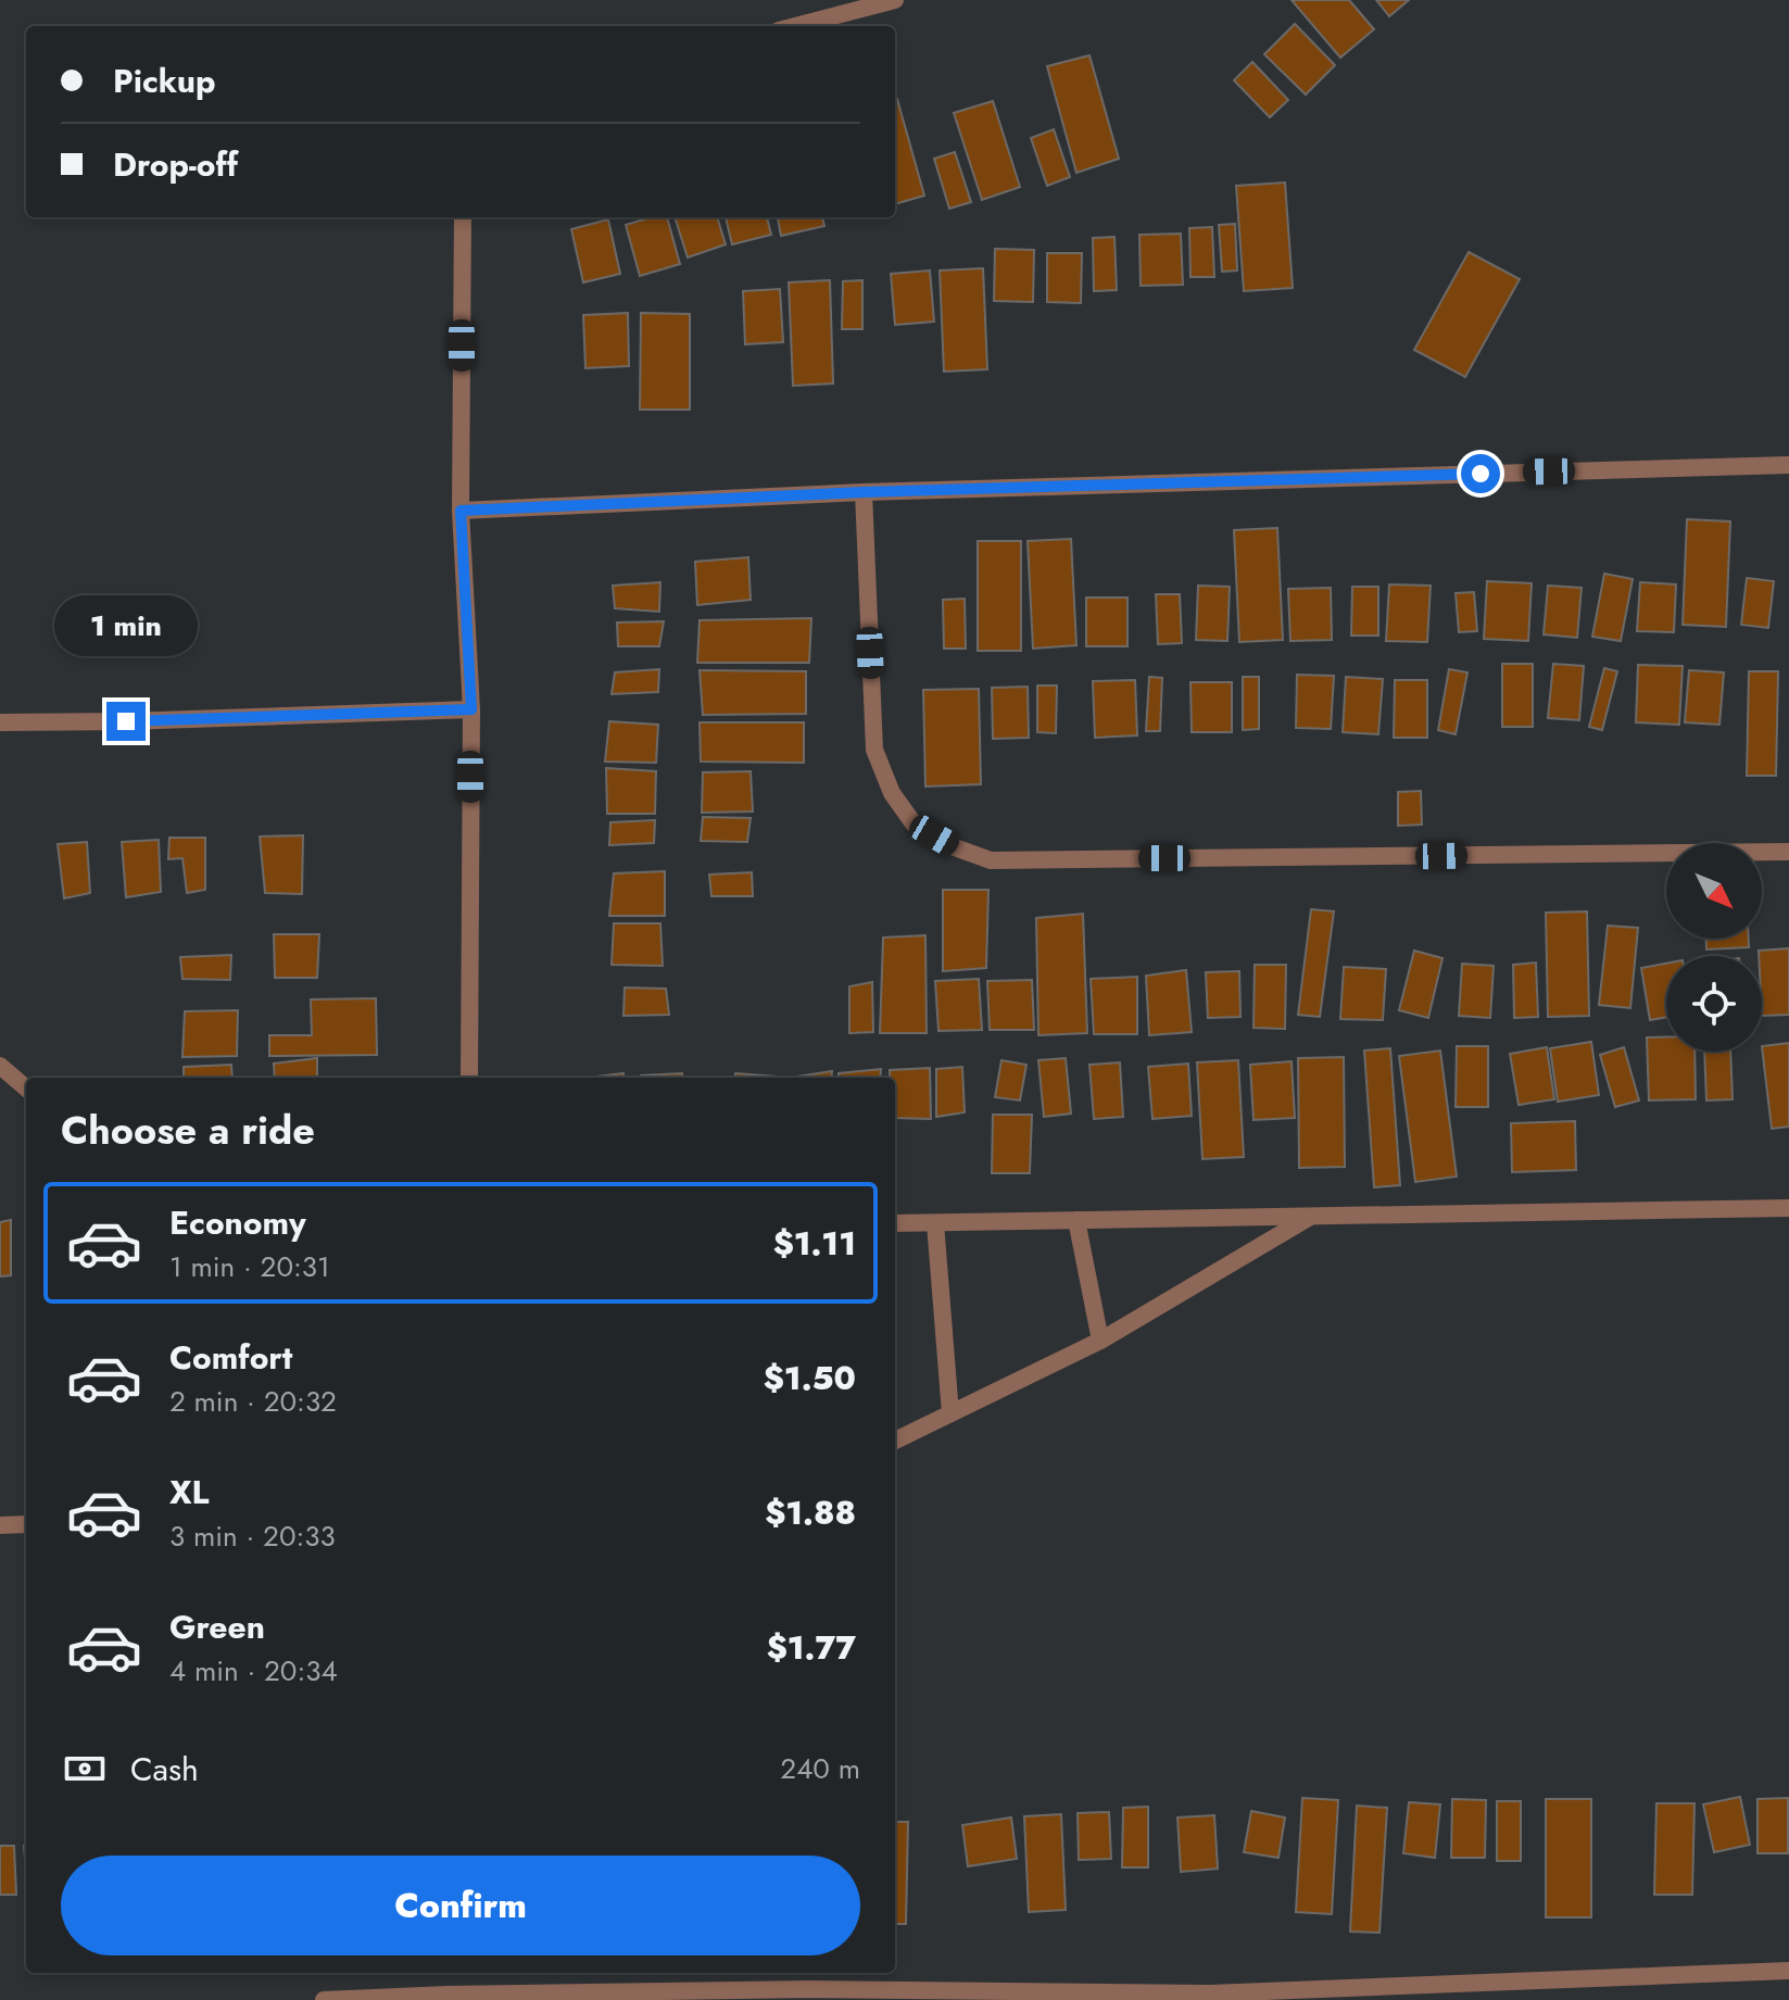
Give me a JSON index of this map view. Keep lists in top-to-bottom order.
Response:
{
  "north": "bottom right",
  "page": {
    "banner": ["Pickup", "Drop-off"],
    "bubble": "1 min",
    "heading": "Choose a ride",
    "list": [
      {
        "name": "Economy",
        "note": "1 min · 20:31",
        "value": "$1.11"
      },
      {
        "name": "Comfort",
        "note": "2 min · 20:32",
        "value": "$1.50"
      },
      {
        "name": "XL",
        "note": "3 min · 20:33",
        "value": "$1.88"
      },
      {
        "name": "Green",
        "note": "4 min · 20:34",
        "value": "$1.77"
      }
    ],
    "pay": ["Cash", "240 m"],
    "buttons": "Confirm"
  }
}
